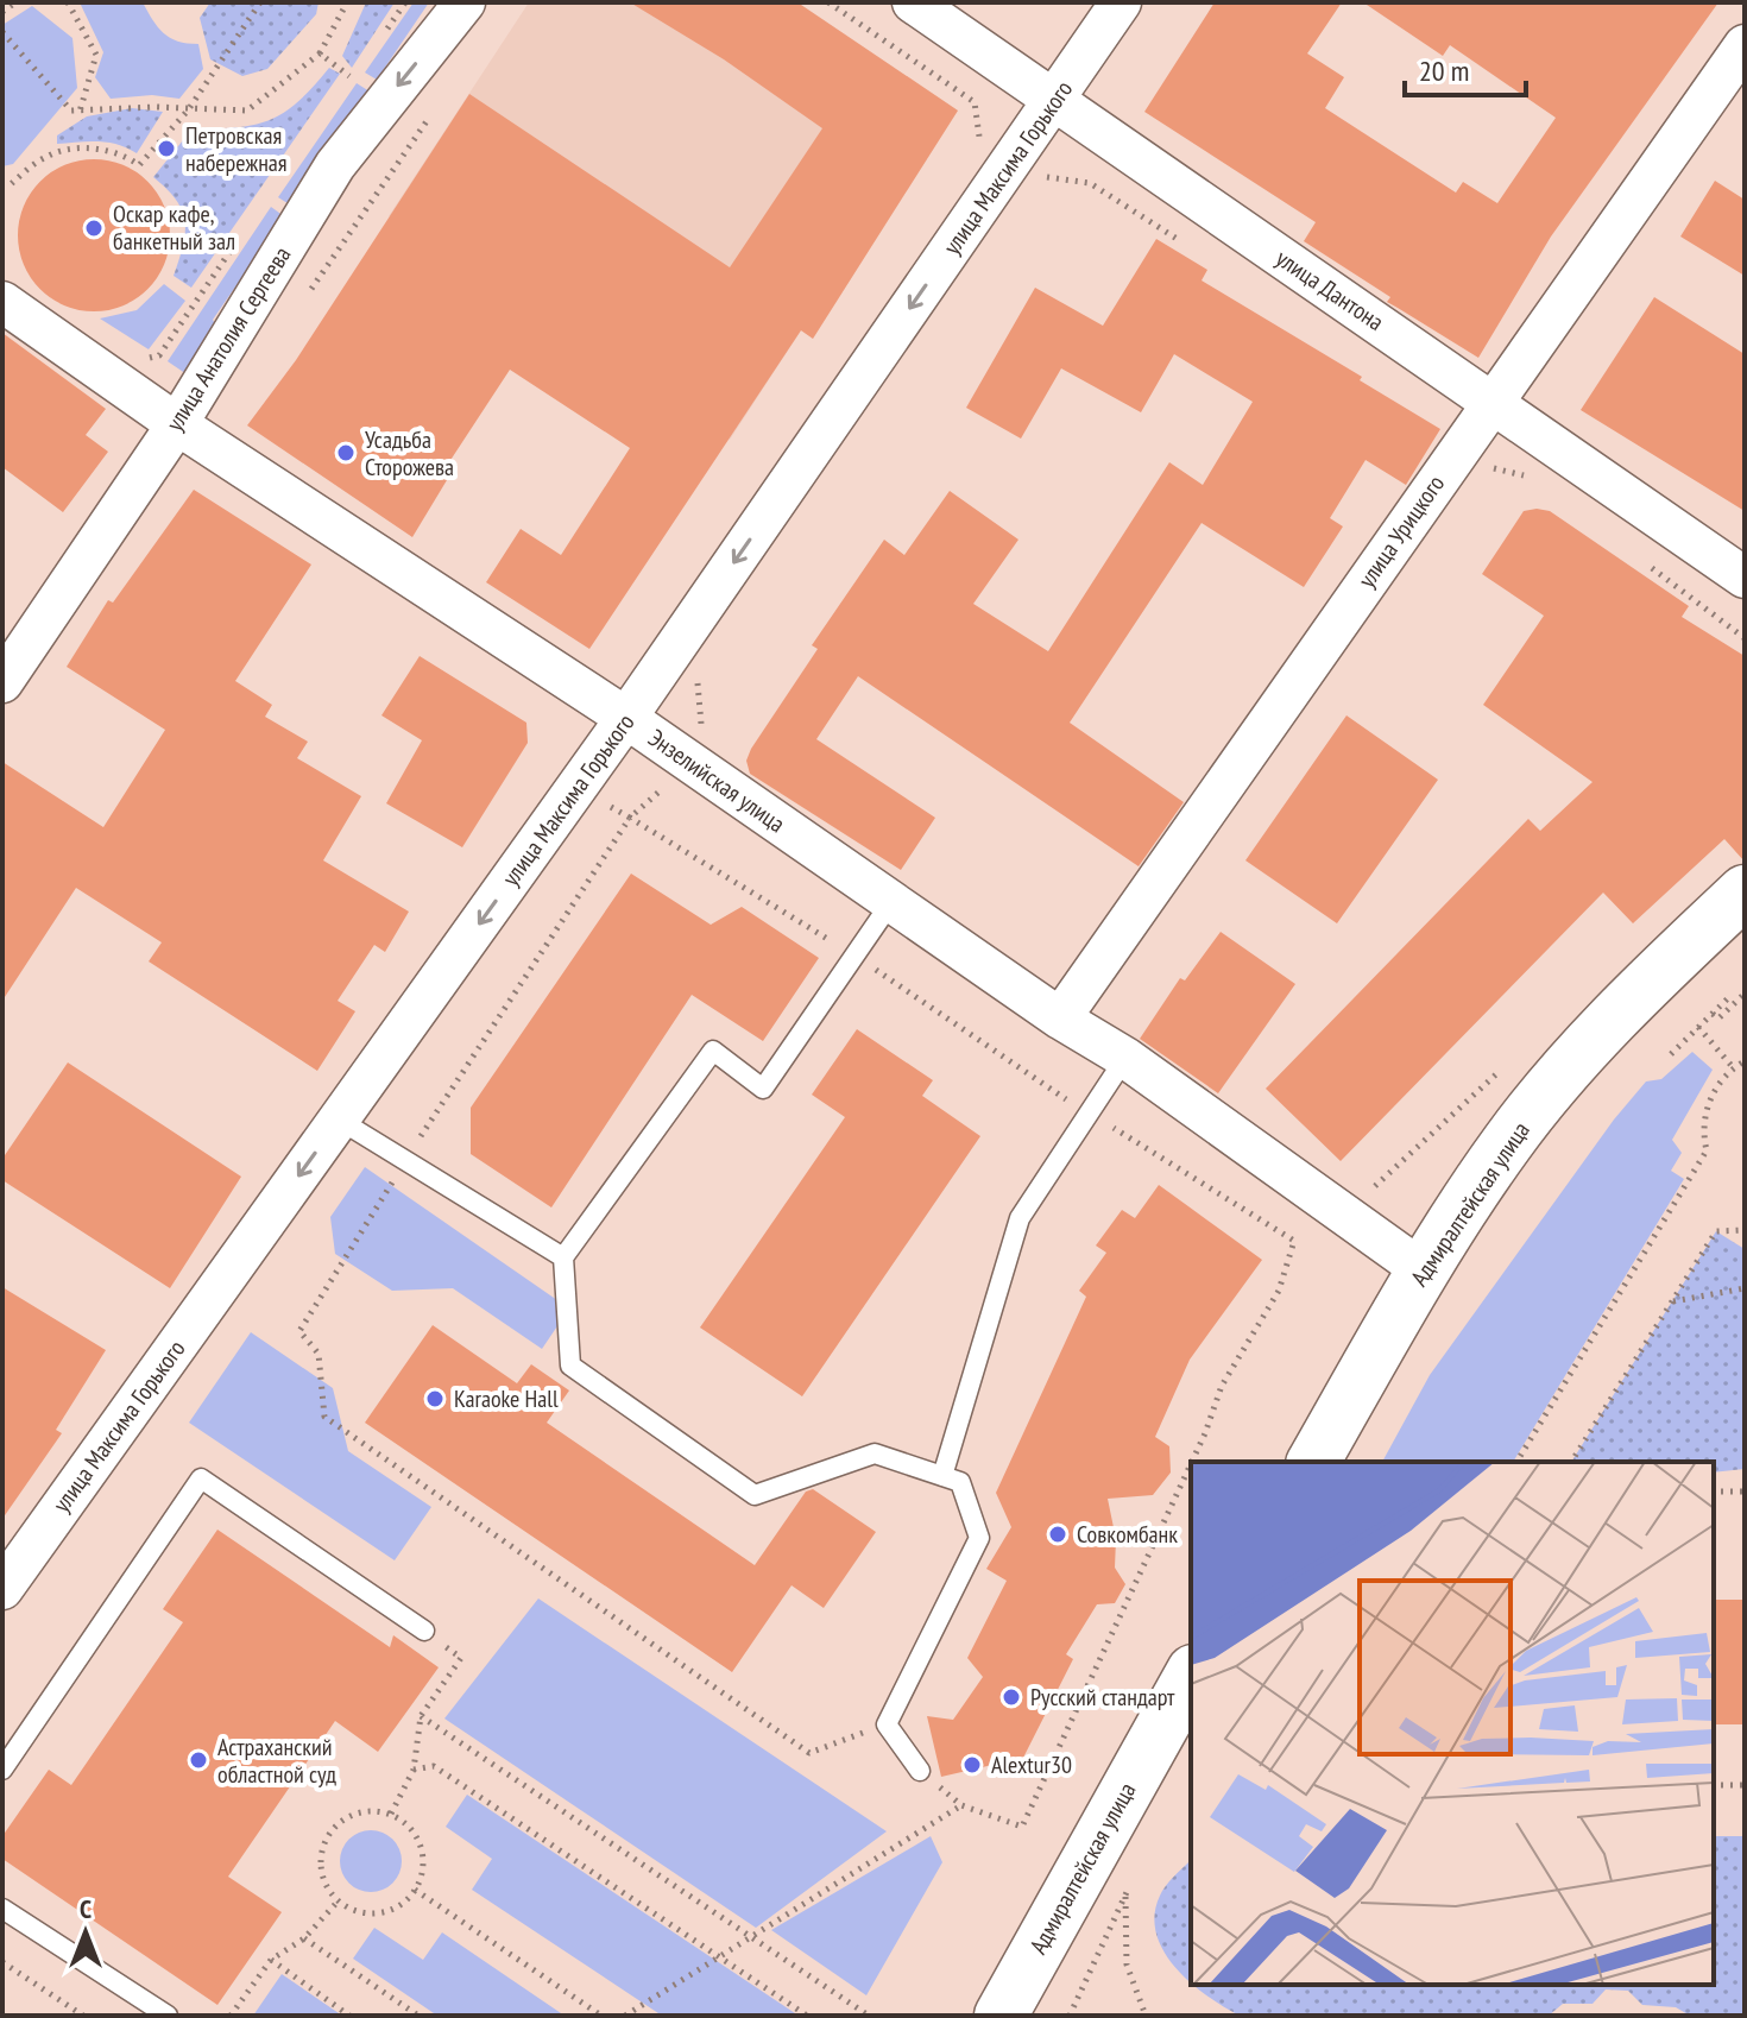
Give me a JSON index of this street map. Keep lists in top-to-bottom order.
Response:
{
  "streets": {
    "main road": ["Адмиралтейская улица"],
    "street": [
      "улица Максима Горького",
      "улица Дантона",
      "улица Анатолия Сергеева",
      "улица Урицкого",
      "Энзелийская улица"
    ]
  },
  "crossings": [
    ["улица Максима Горького", "улица Дантона"],
    ["улица Максима Горького", "Энзелийская улица"],
    ["улица Дантона", "улица Урицкого"],
    ["улица Анатолия Сергеева", "Энзелийская улица"],
    ["улица Урицкого", "Энзелийская улица"],
    ["Энзелийская улица", "Адмиралтейская улица"]
  ],
  "one_way": ["улица Максима Горького", "улица Анатолия Сергеева"],
  "places": [
    "Петровская набережная",
    "Оскар кафе, банкетный зал",
    "Усадьба Сторожева",
    "Karaoke Hall",
    "Совкомбанк",
    "Русский стандарт",
    "Астраханский областной суд",
    "Alextur30"
  ],
  "scale_bar": "20 m",
  "north": "top"
}
